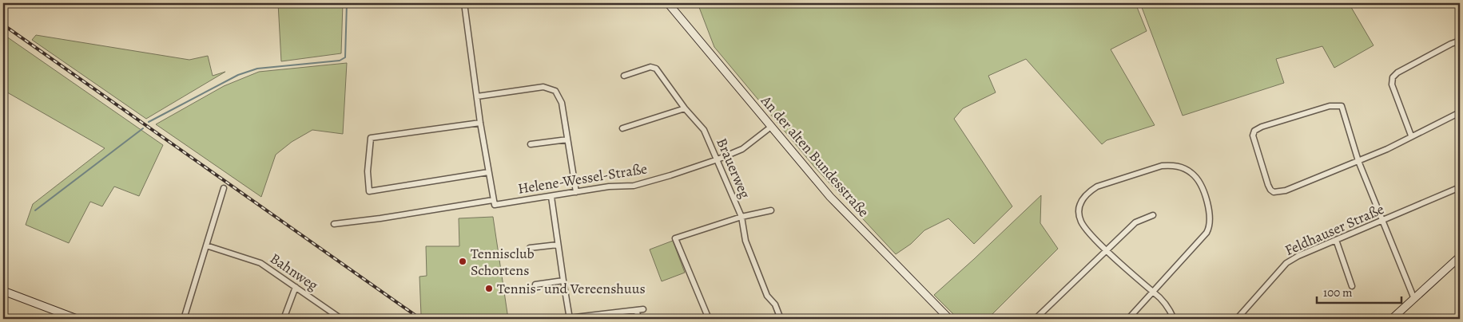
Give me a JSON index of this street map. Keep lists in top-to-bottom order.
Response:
{
  "streets": {
    "street": [
      "An der alten Bundesstraße",
      "Brauerweg",
      "Helene-Wessel-Straße",
      "Feldhauser Straße",
      "Bahnweg"
    ]
  },
  "crossings": [
    ["An der alten Bundesstraße", "Helene-Wessel-Straße"],
    ["Brauerweg", "Helene-Wessel-Straße"]
  ],
  "places": ["Tennisclub Schortens", "Tennis- und Vereenshuus"],
  "scale_bar": "100 m"
}
